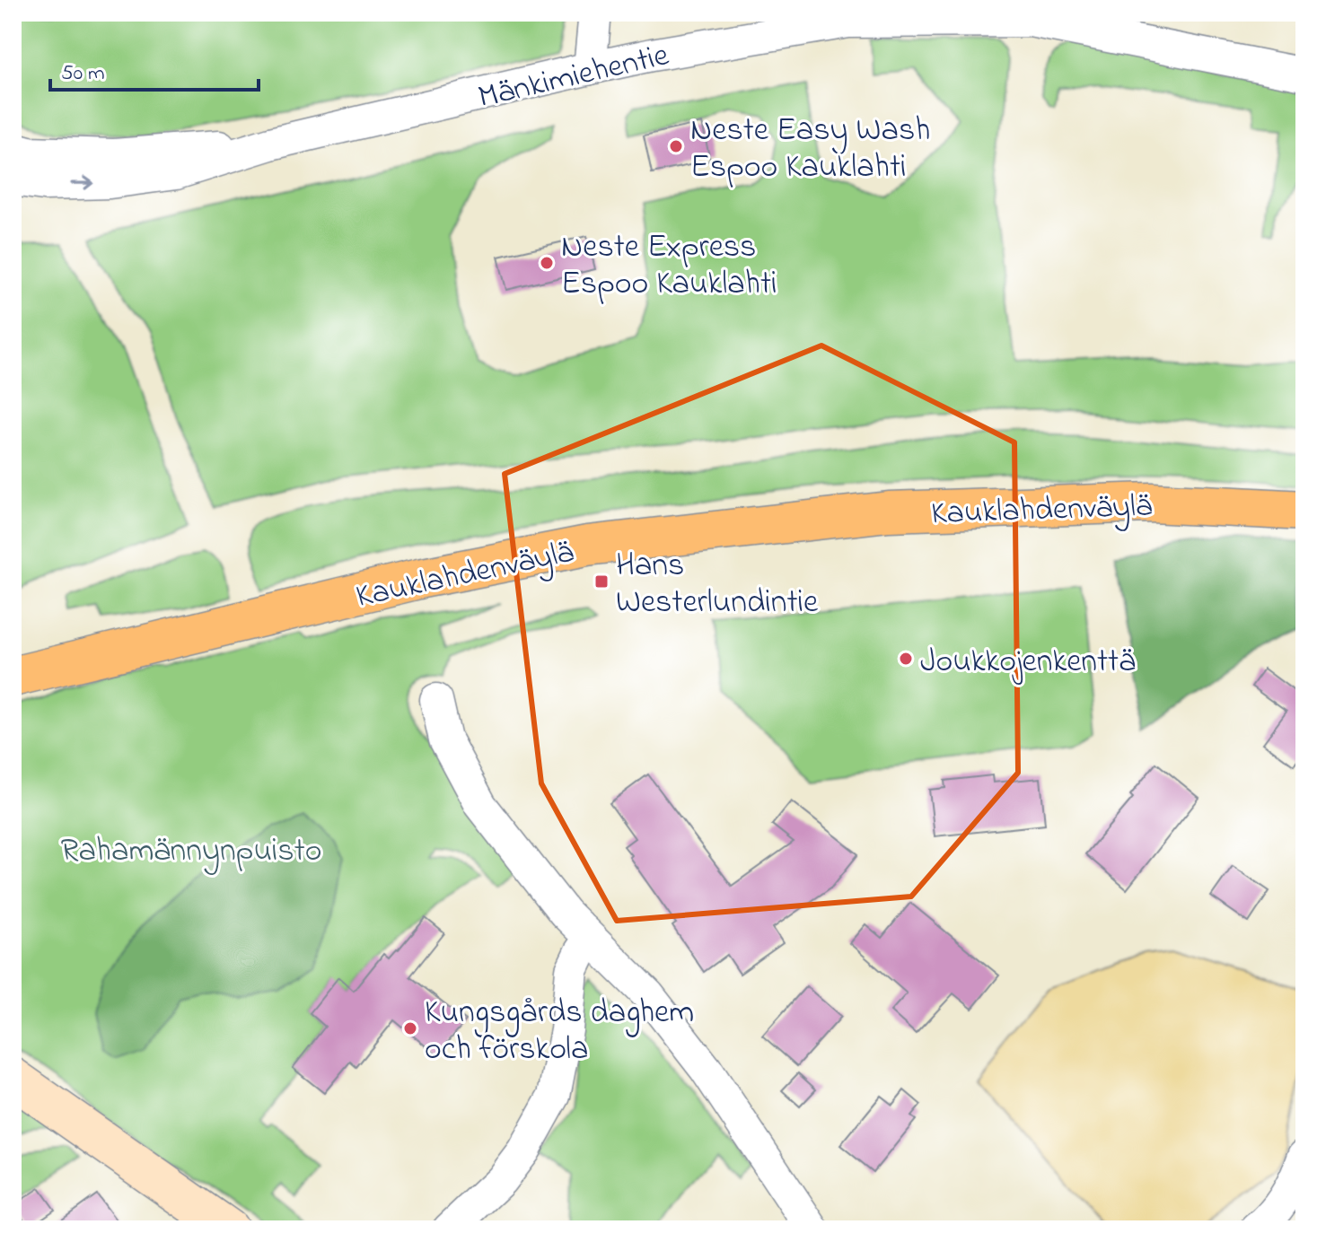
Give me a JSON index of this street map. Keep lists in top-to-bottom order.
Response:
{
  "streets": {
    "main road": ["Kauklahdenväylä"],
    "street": ["Mänkimiehentie"]
  },
  "parks": ["Rahamännynpuisto"],
  "places": {
    "other": [
      "Neste Easy Wash Espoo Kauklahti",
      "Neste Express Espoo Kauklahti",
      "Joukkojenkenttä",
      "Kungsgårds daghem och förskola"
    ],
    "transit": ["Hans Westerlundintie"]
  },
  "scale_bar": "50 m"
}
